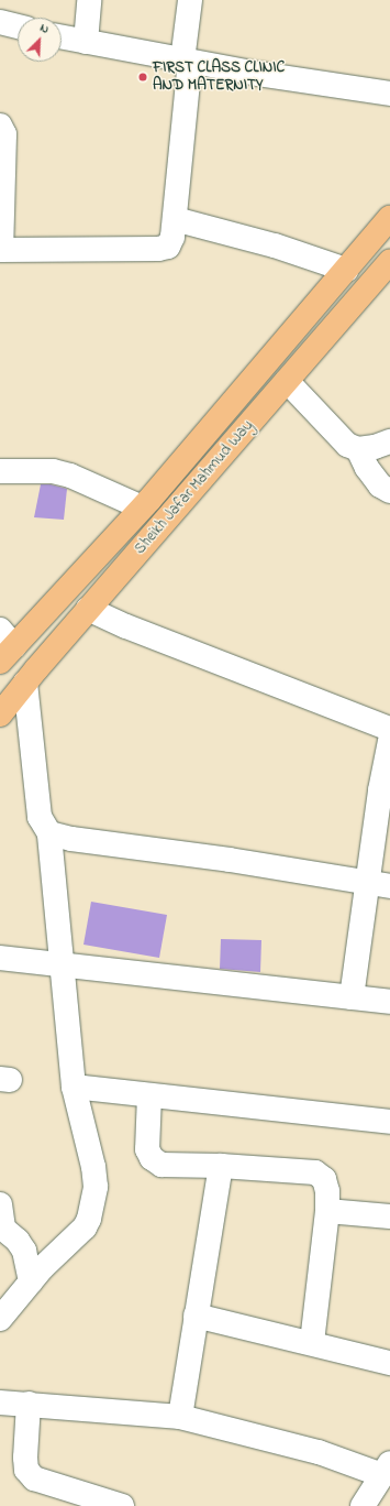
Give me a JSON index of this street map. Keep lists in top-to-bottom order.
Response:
{
  "streets": {
    "main road": ["Sheikh Jafar Mahmud Way"]
  },
  "places": ["FIRST CLASS CLINIC AND MATERNITY"],
  "north": "top right"
}
